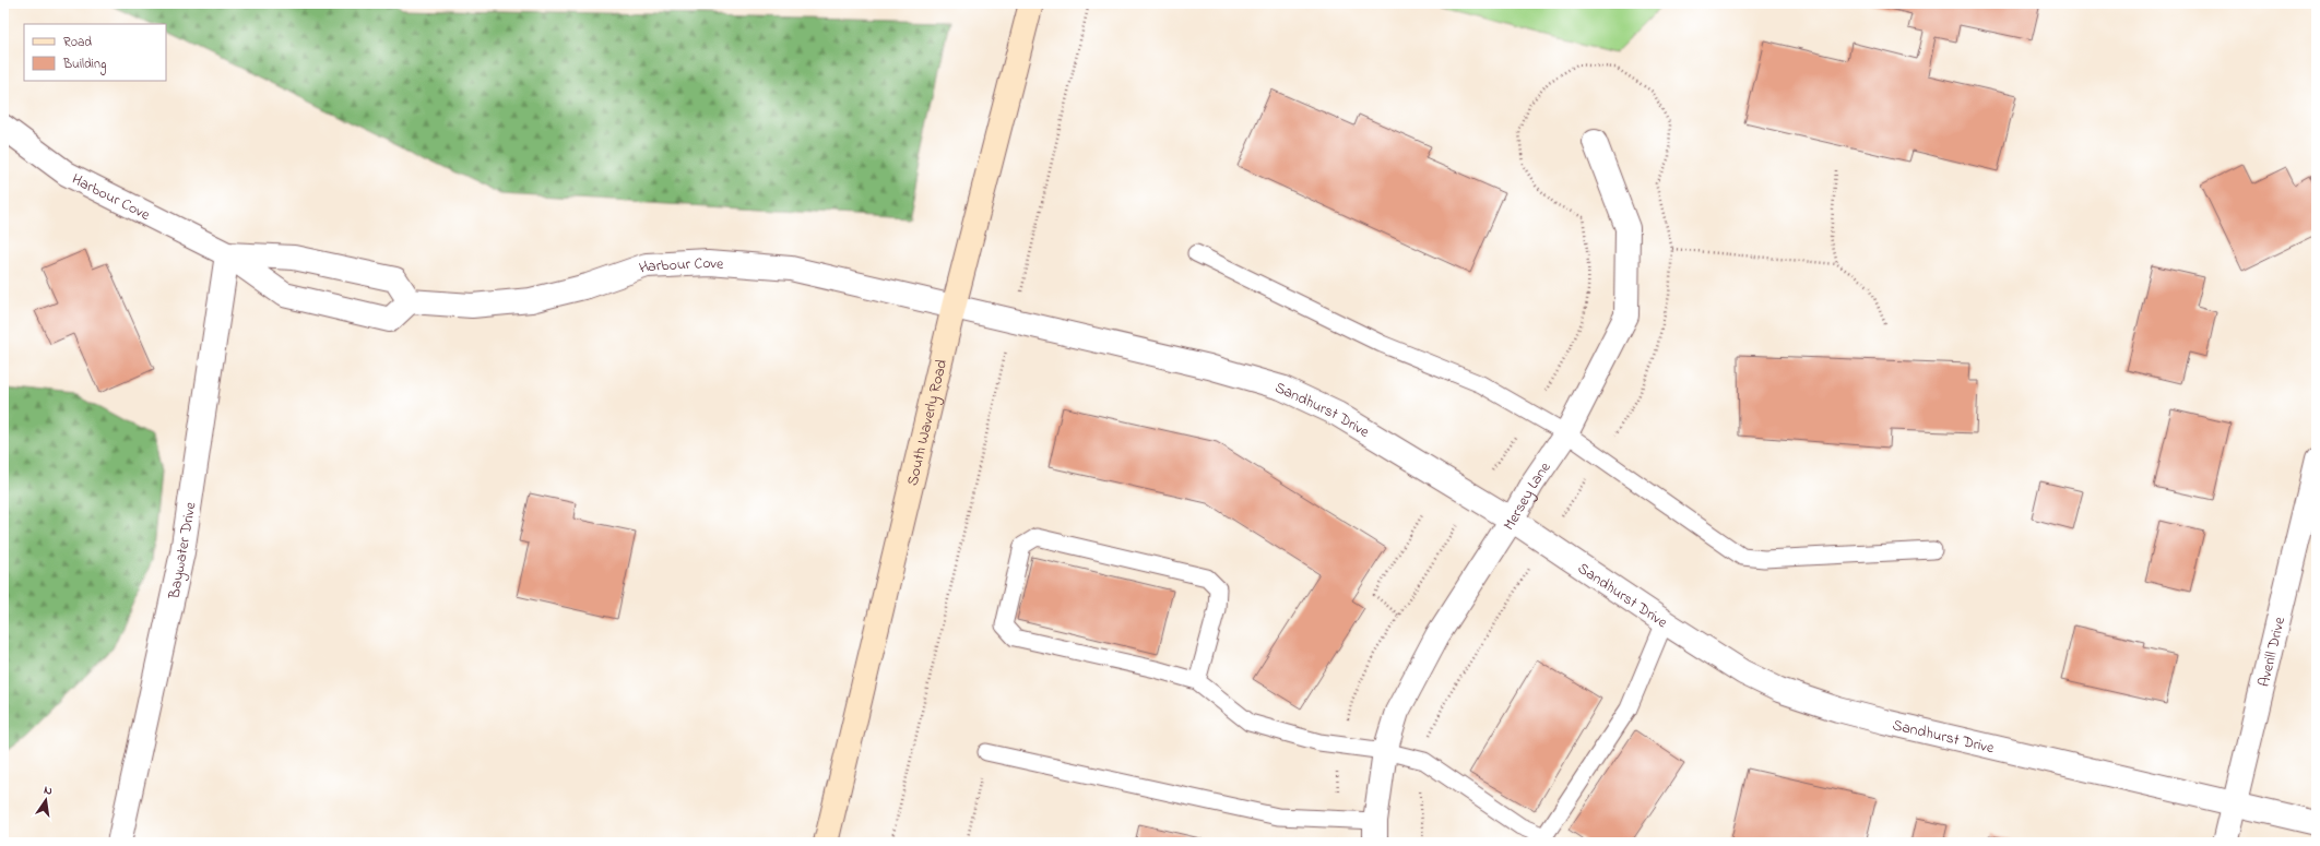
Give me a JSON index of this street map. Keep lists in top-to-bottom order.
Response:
{
  "streets": {
    "main road": ["South Waverly Road"],
    "street": [
      "Harbour Cove",
      "Sandhurst Drive",
      "Mersey Lane",
      "Baywater Drive",
      "Averill Drive"
    ]
  },
  "crossings": [
    ["Harbour Cove", "Sandhurst Drive"],
    ["Harbour Cove", "South Waverly Road"],
    ["Harbour Cove", "Baywater Drive"],
    ["Sandhurst Drive", "South Waverly Road"],
    ["Sandhurst Drive", "Mersey Lane"],
    ["Sandhurst Drive", "Averill Drive"]
  ],
  "legend": ["Road", "Building"],
  "north": "top"
}
